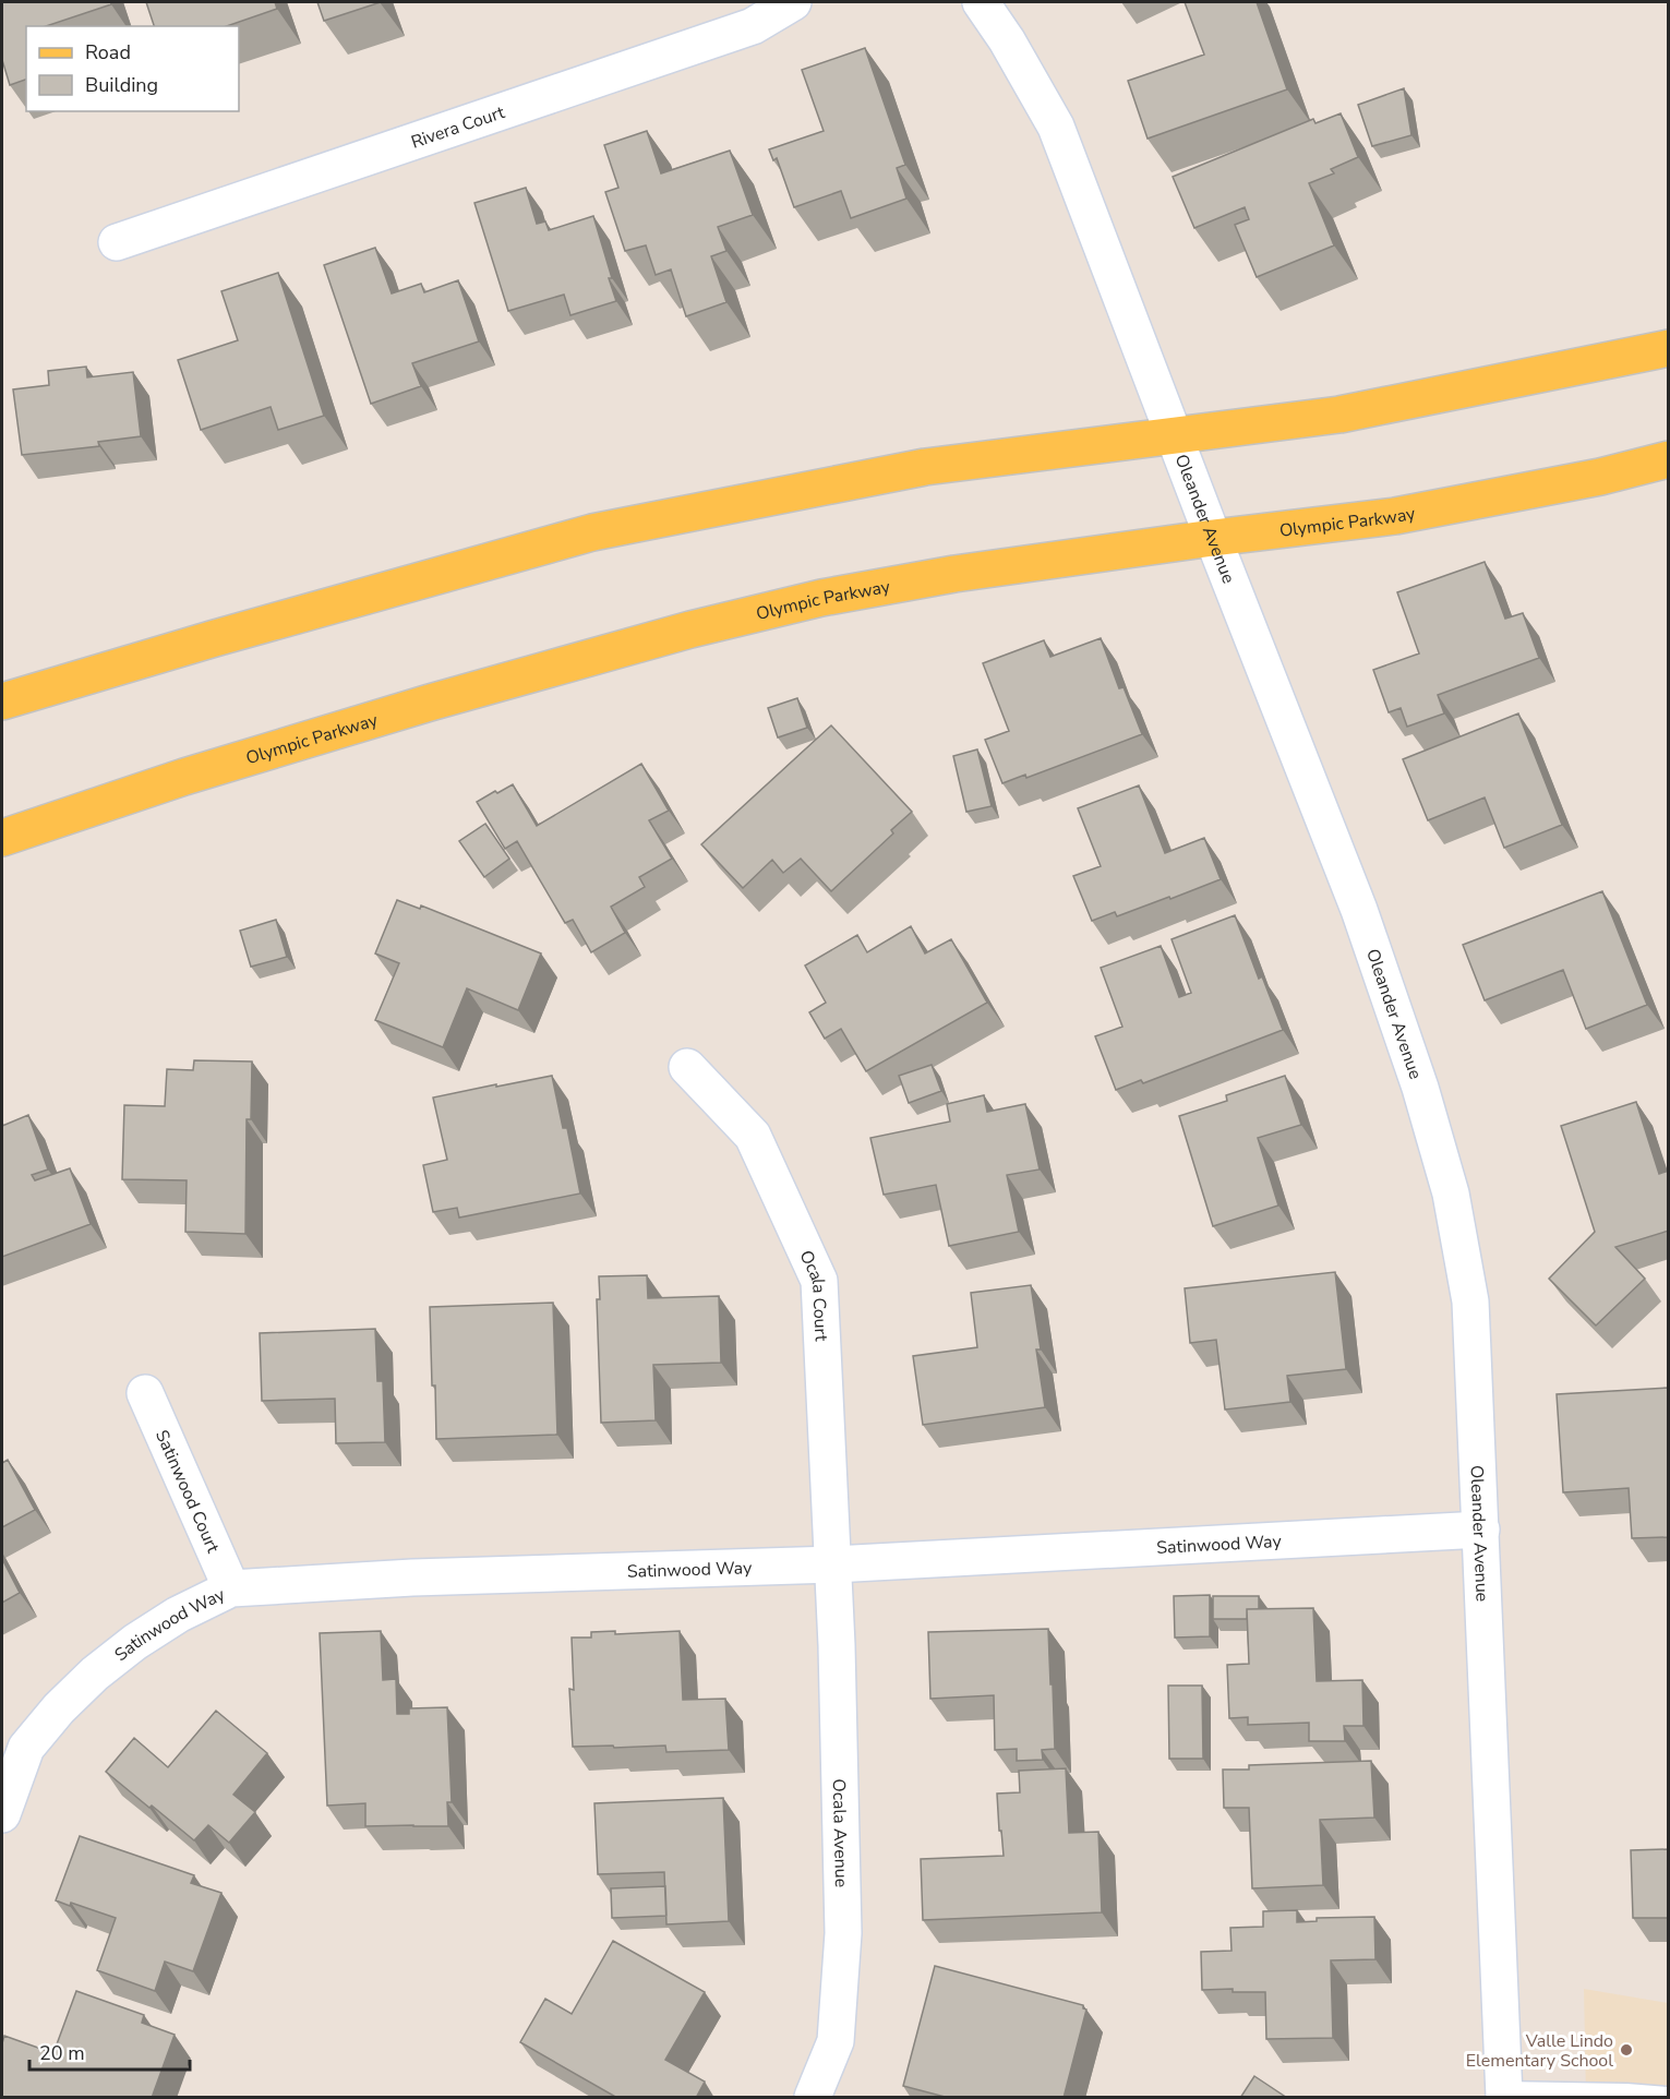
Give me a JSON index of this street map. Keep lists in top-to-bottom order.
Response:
{
  "streets": {
    "main road": ["Olympic Parkway"],
    "street": [
      "Rivera Court",
      "Oleander Avenue",
      "Ocala Court",
      "Satinwood Court",
      "Satinwood Way",
      "Ocala Avenue"
    ]
  },
  "crossings": [
    ["Oleander Avenue", "Olympic Parkway"],
    ["Oleander Avenue", "Satinwood Way"],
    ["Ocala Court", "Satinwood Way"],
    ["Ocala Court", "Ocala Avenue"],
    ["Satinwood Court", "Satinwood Way"],
    ["Satinwood Way", "Ocala Avenue"]
  ],
  "places": ["Valle Lindo Elementary School"],
  "legend": ["Road", "Building"],
  "scale_bar": "20 m"
}
